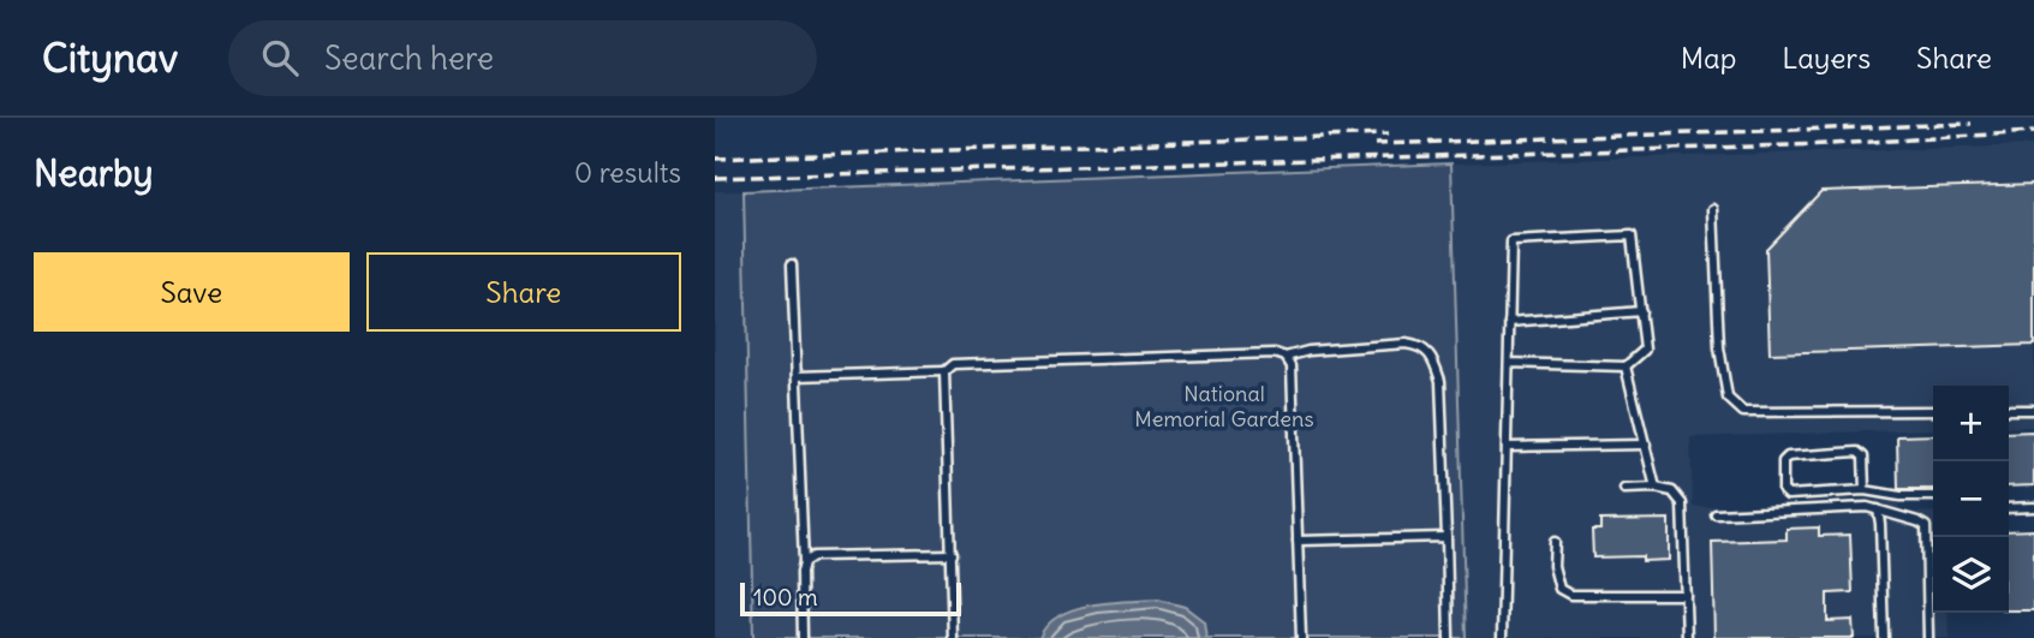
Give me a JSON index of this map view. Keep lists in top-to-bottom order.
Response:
{
  "parks": ["National Memorial Gardens"],
  "scale_bar": "100 m",
  "page": {
    "header": "Citynav",
    "search": "Search here",
    "nav": ["Map", "Layers", "Share"],
    "heading": ["Nearby", "0 results"],
    "buttons": ["Save", "Share"],
    "map_buttons": ["+", "−"],
    "scale": "100 m"
  }
}
